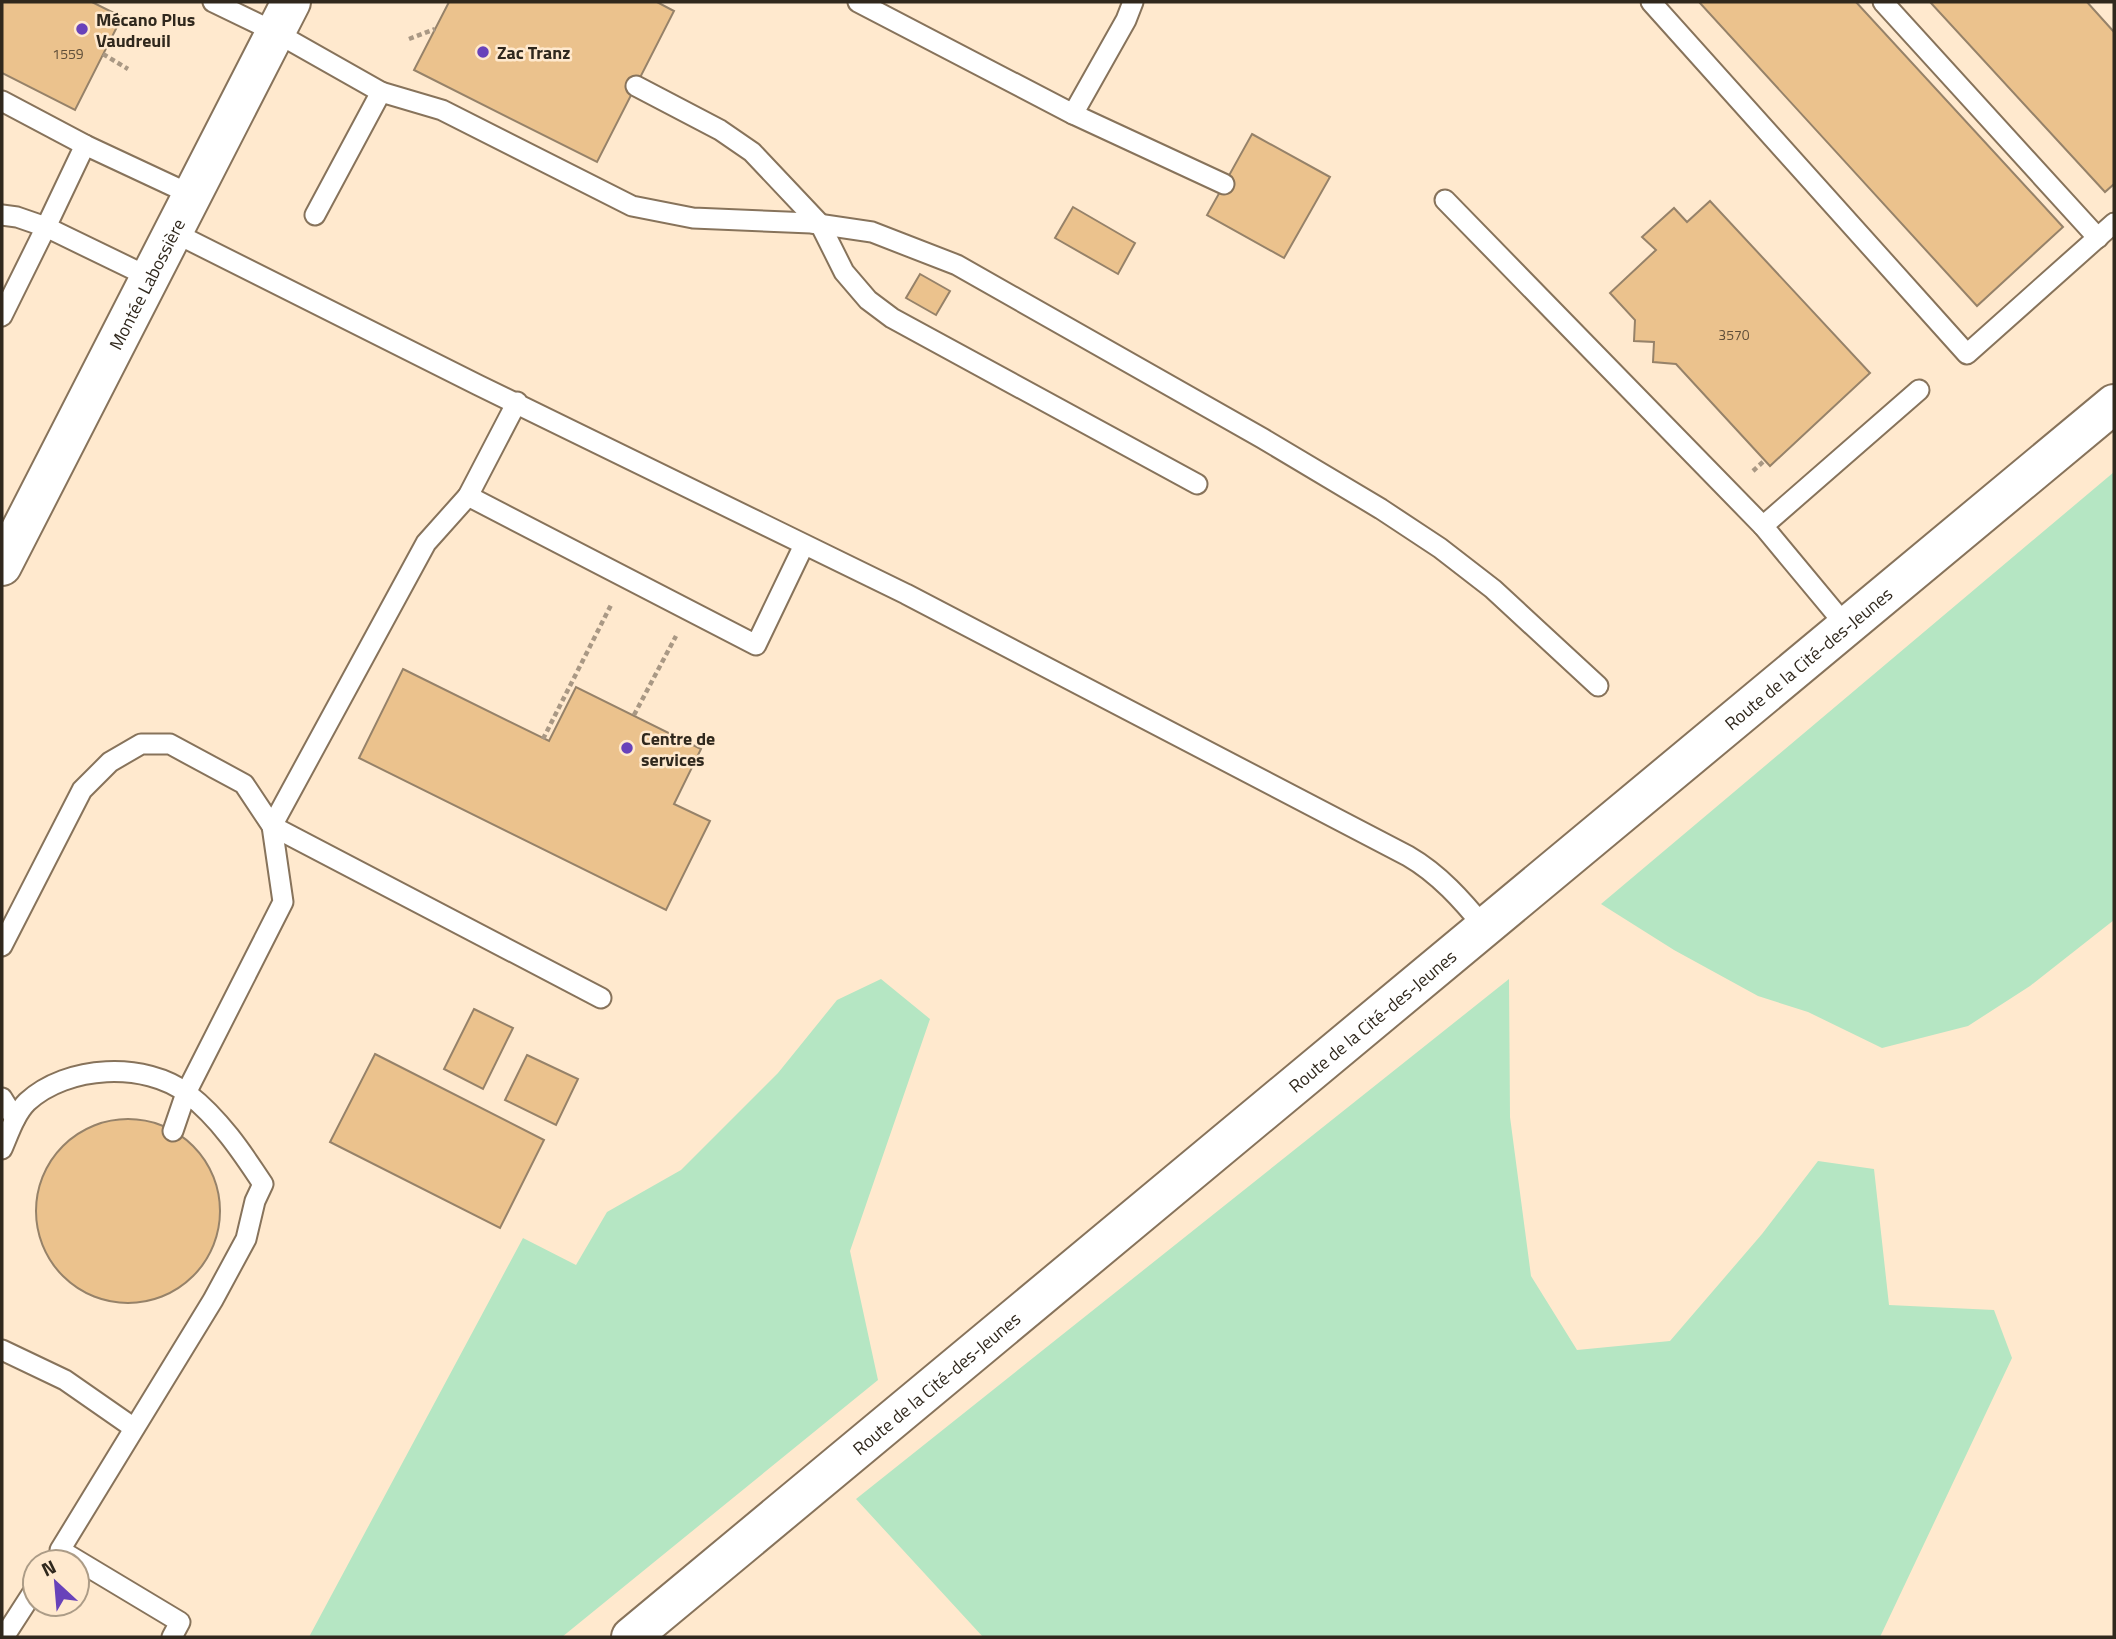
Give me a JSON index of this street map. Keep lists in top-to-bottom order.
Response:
{
  "streets": {
    "main road": ["Montée Labossière", "Route de la Cité-des-Jeunes"]
  },
  "places": ["Mécano Plus Vaudreuil", "Zac Tranz", "Centre de services"],
  "house_numbers": ["1559", "3570"],
  "north": "top left"
}
